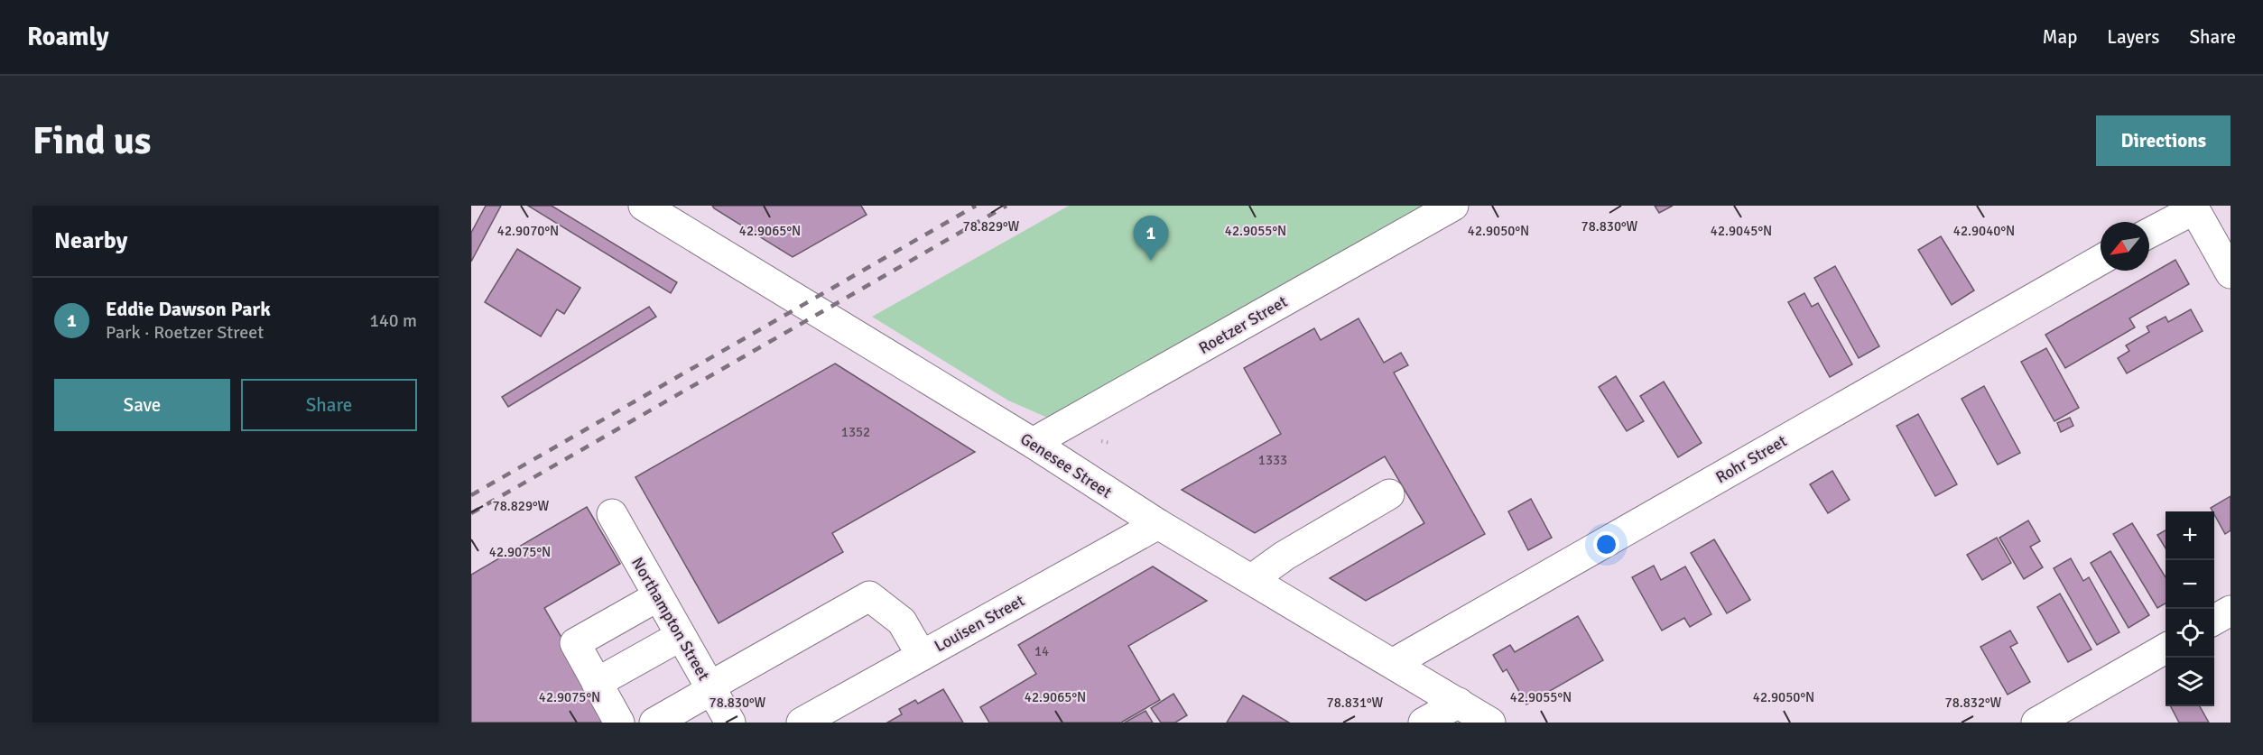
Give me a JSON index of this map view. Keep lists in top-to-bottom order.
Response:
{
  "streets": {
    "street": [
      "Roetzer Street",
      "Rohr Street",
      "Genesee Street",
      "Northampton Street",
      "Louisen Street"
    ]
  },
  "crossings": [
    ["Roetzer Street", "Genesee Street"],
    ["Rohr Street", "Genesee Street"],
    ["Genesee Street", "Louisen Street"]
  ],
  "house_numbers": ["1352", "1333", "14"],
  "north": "bottom left",
  "page": {
    "header": "Roamly",
    "nav": ["Map", "Layers", "Share"],
    "buttons": [
      "Directions",
      ["Save", "Share"]
    ],
    "title": "Find us",
    "heading": "Nearby",
    "pins": "1",
    "list": [
      {
        "mark": "1",
        "name": "Eddie Dawson Park",
        "note": "Park · Roetzer Street",
        "value": "140 m"
      }
    ],
    "map_buttons": ["+", "−"]
  },
  "coordinates": [
    "78.829°W",
    "78.830°W",
    "42.9055°N",
    "42.9045°N",
    "42.9040°N",
    "42.9070°N",
    "42.9065°N",
    "42.9050°N",
    "42.9075°N",
    "78.831°W",
    "78.832°W"
  ]
}
